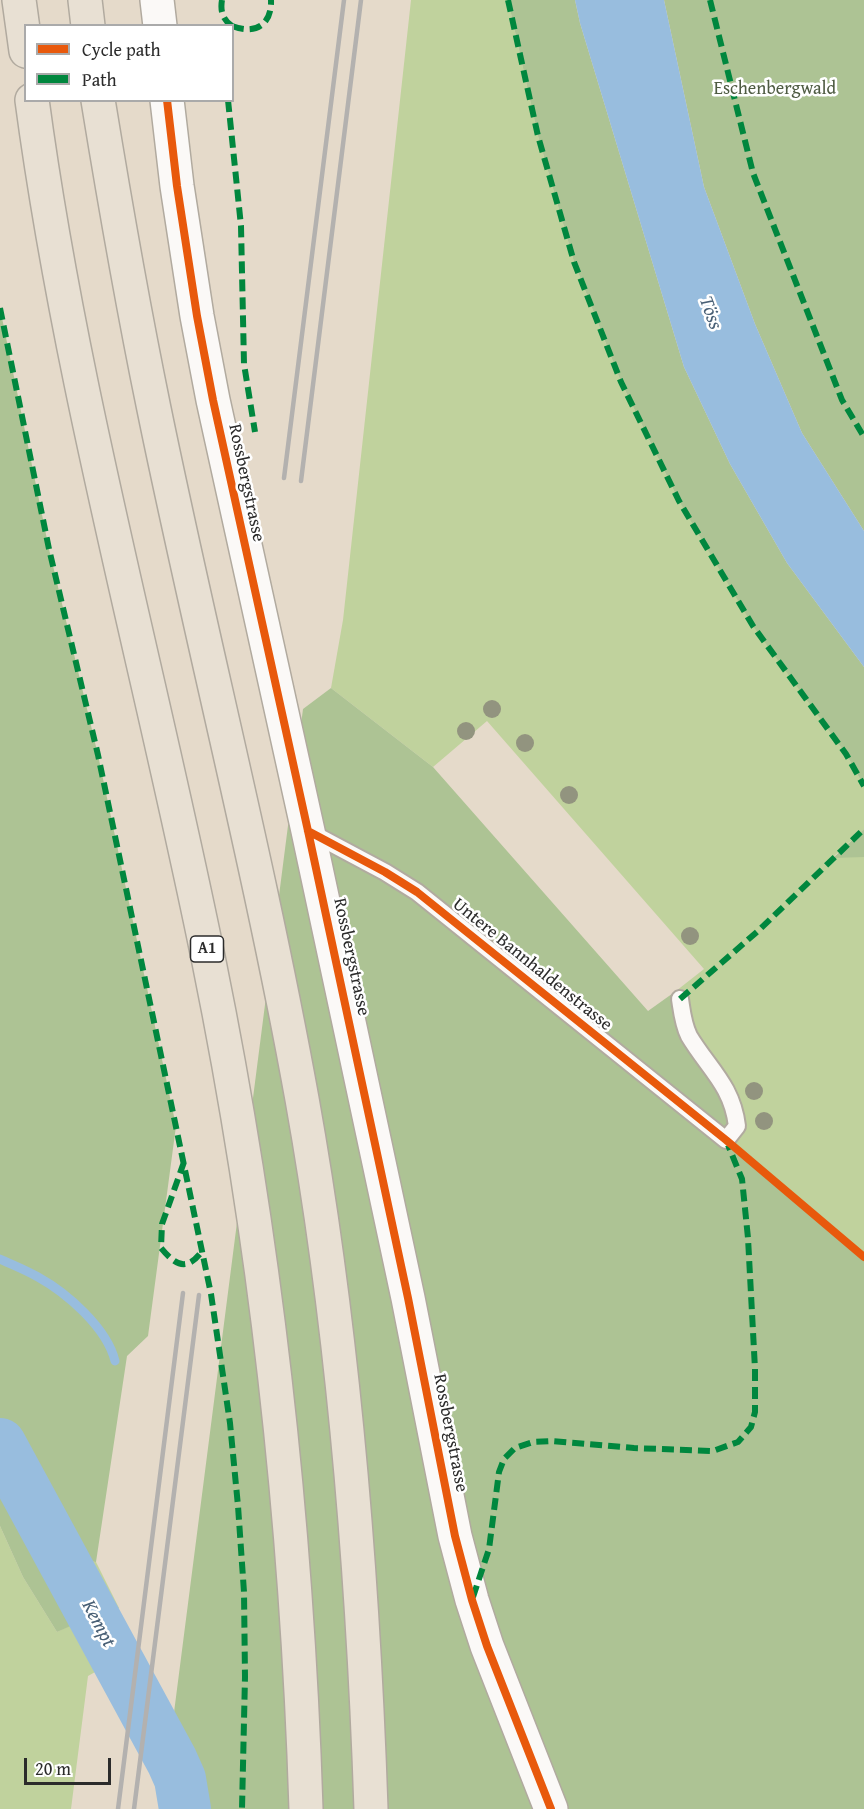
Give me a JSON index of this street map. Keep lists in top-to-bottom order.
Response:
{
  "streets": {
    "highway": ["A1"],
    "street": ["Rossbergstrasse"],
    "lane": ["Untere Bannhaldenstrasse"]
  },
  "crossings": [
    ["Rossbergstrasse", "Untere Bannhaldenstrasse"]
  ],
  "water": ["Töss", "Kempt"],
  "parks": ["Eschenbergwald"],
  "legend": ["Cycle path", "Path"],
  "scale_bar": "20 m"
}
